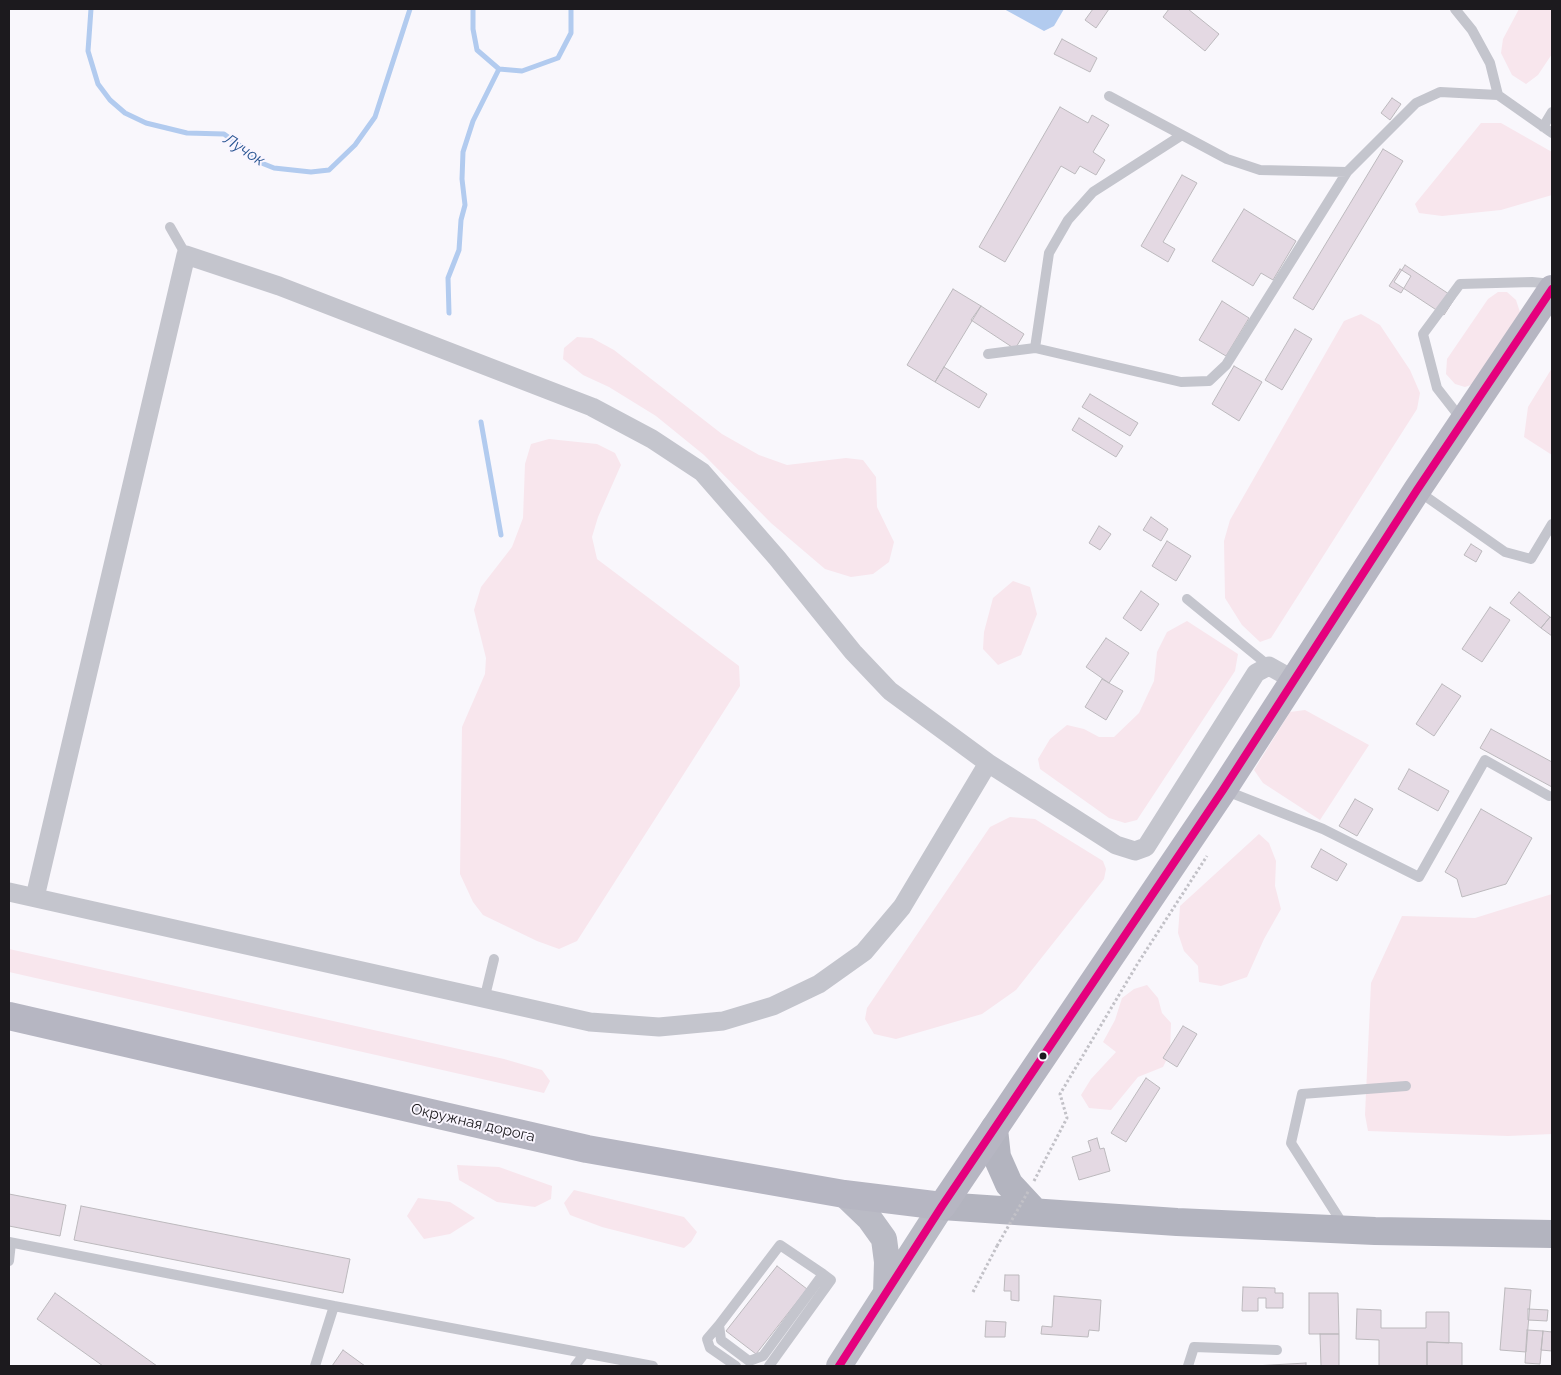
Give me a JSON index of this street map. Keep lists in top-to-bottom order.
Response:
{
  "streets": {
    "highway": ["Окружная дорога"]
  },
  "water": ["Лучок"]
}
